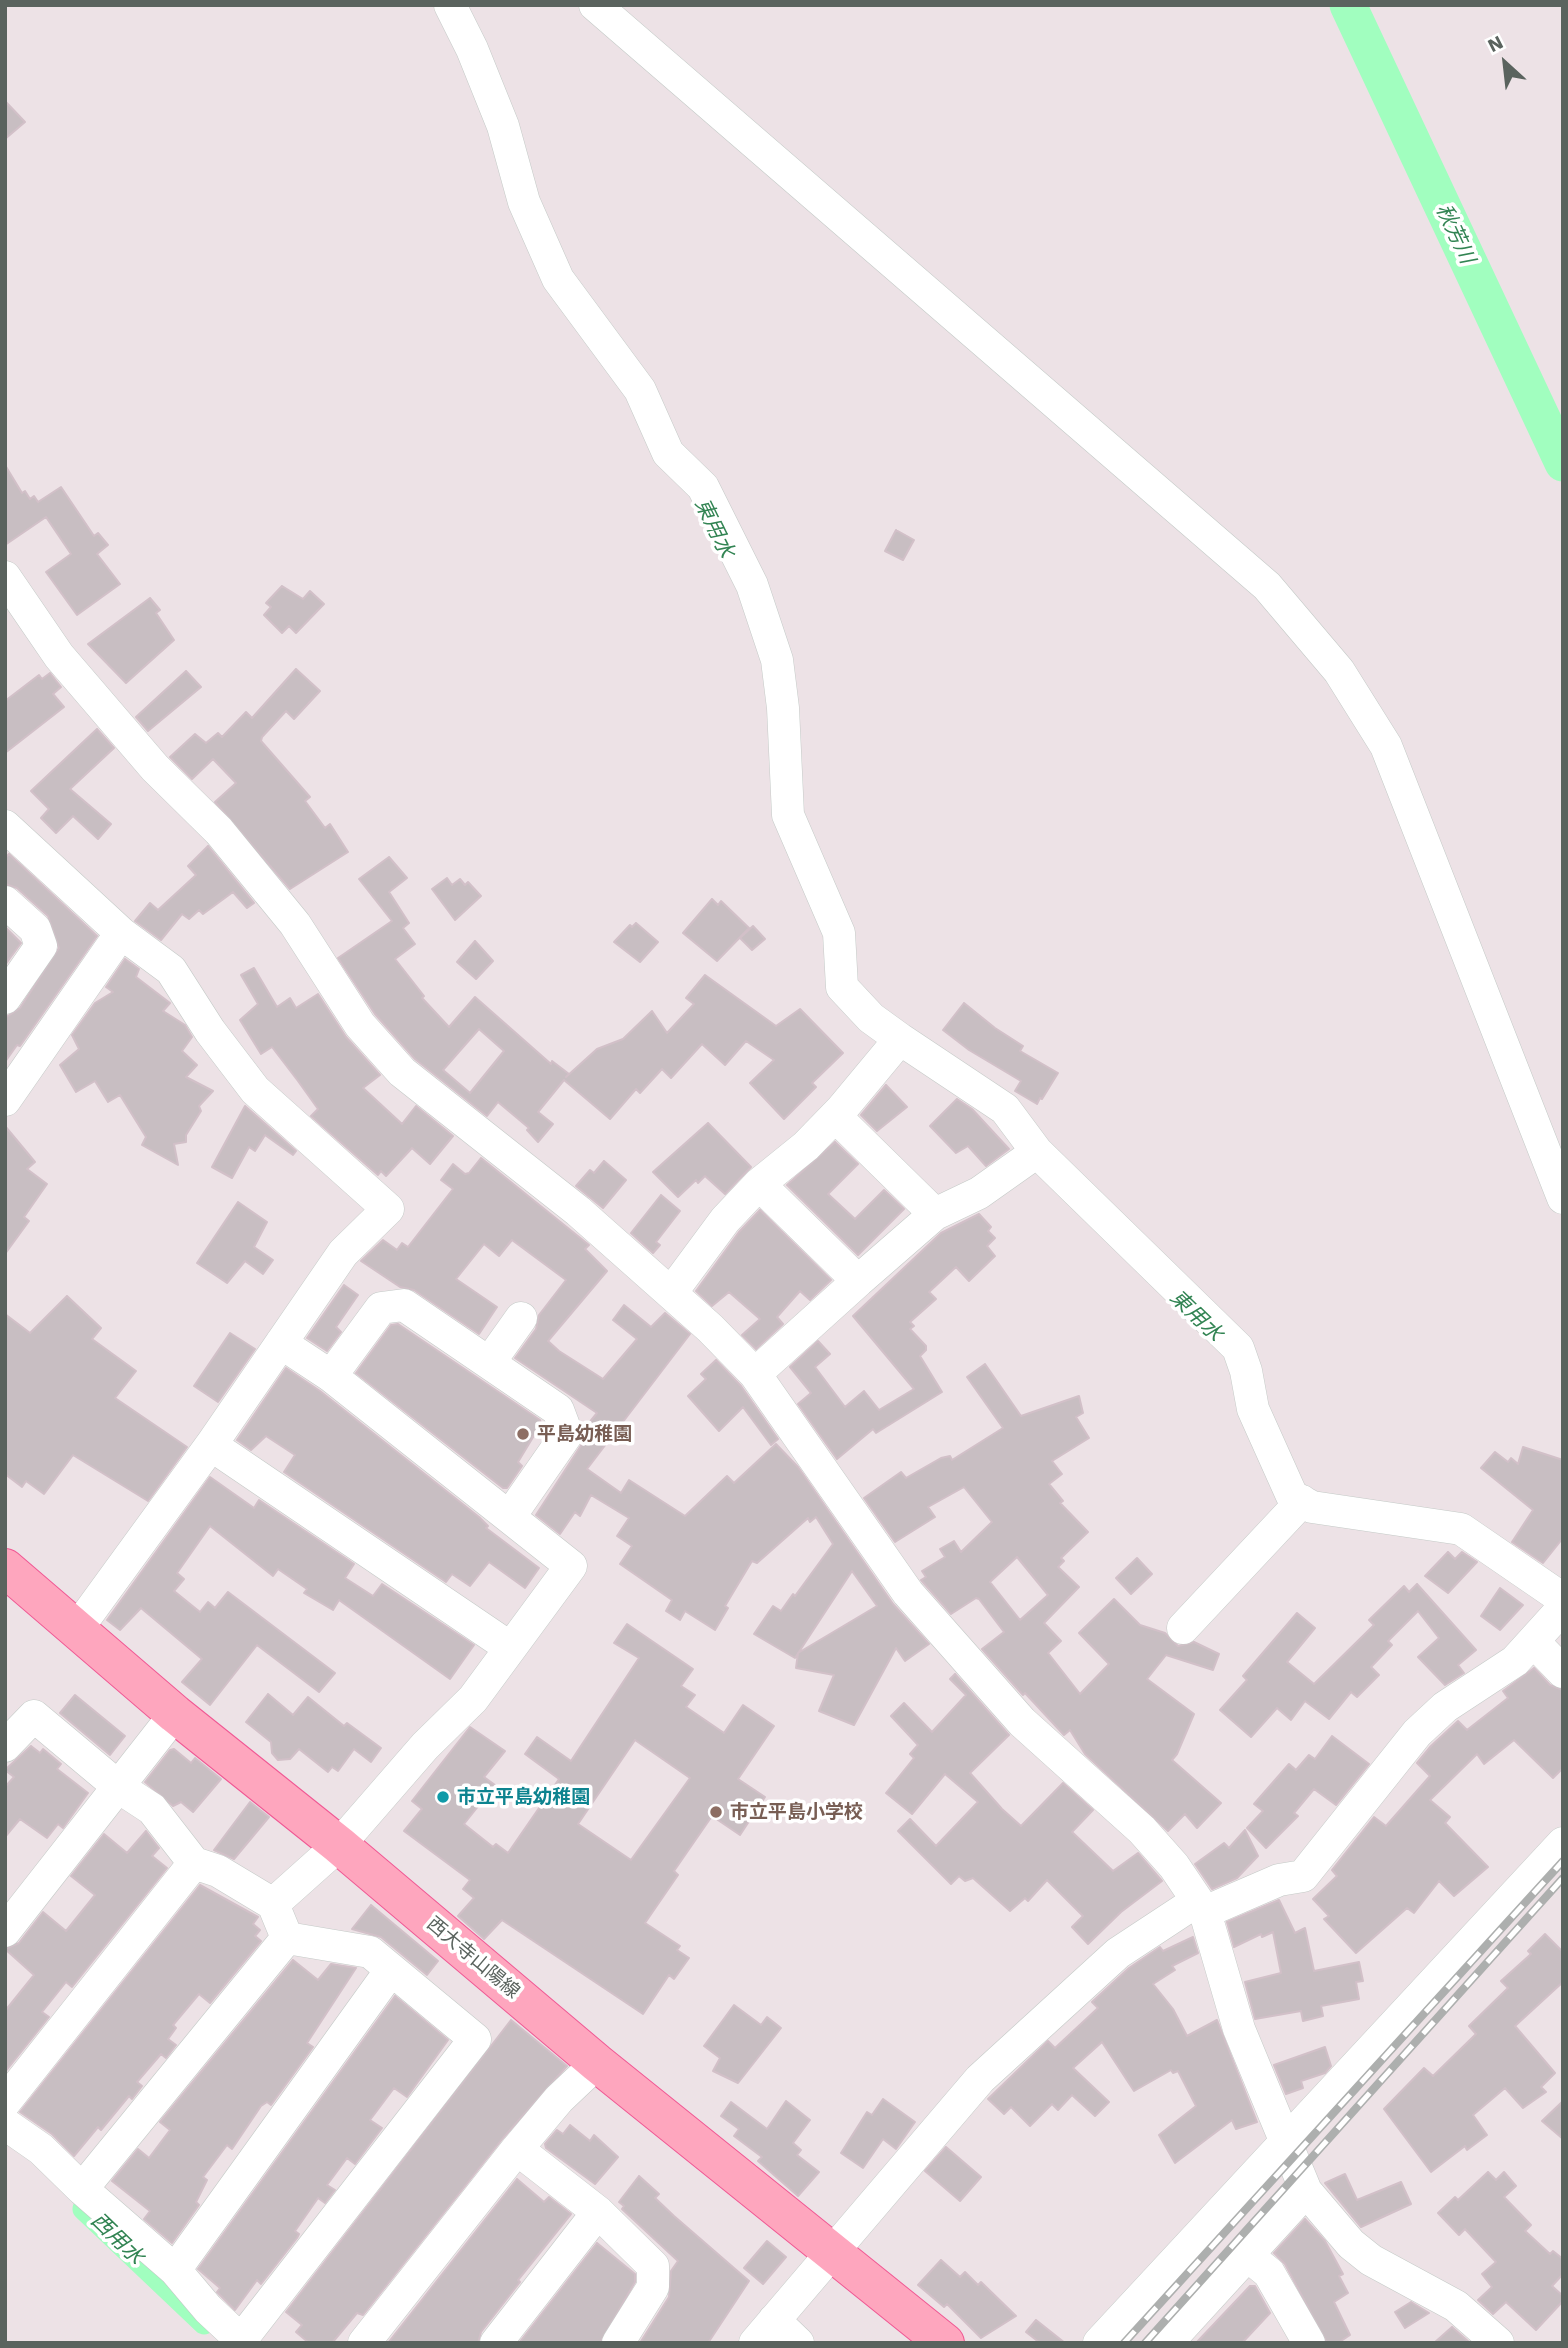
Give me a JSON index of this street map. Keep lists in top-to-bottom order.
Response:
{
  "streets": {
    "main road": ["西大寺山陽線"]
  },
  "water": ["秋芳川", "東用水", "西用水"],
  "places": ["平島幼稚園", "市立平島幼稚園", "市立平島小学校"],
  "north": "top left"
}
